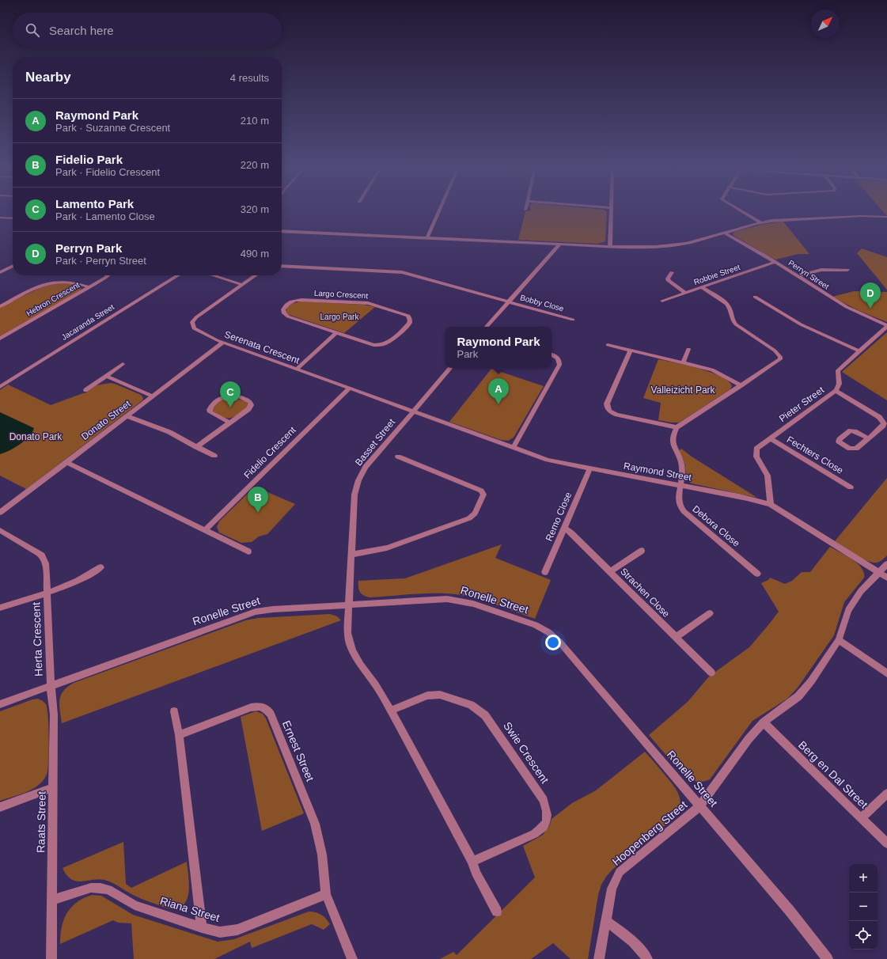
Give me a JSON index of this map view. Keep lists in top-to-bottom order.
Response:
{
  "streets": {
    "street": [
      "Robbie Street",
      "Perryn Street",
      "Largo Crescent",
      "Hebron Crescent",
      "Bobby Close",
      "Jacaranda Street",
      "Serenata Crescent",
      "Pieter Street",
      "Donato Street",
      "Basset Street",
      "Fidelio Crescent",
      "Fechters Close",
      "Raymond Street",
      "Remo Close",
      "Debora Close",
      "Strachen Close",
      "Ronelle Street",
      "Herta Crescent",
      "Ernest Street",
      "Swie Crescent",
      "Berg en Dal Street",
      "Raats Street",
      "Hoopenberg Street",
      "Riana Street"
    ]
  },
  "crossings": [
    ["Robbie Street", "Perryn Street"],
    ["Perryn Street", "Pieter Street"],
    ["Serenata Crescent", "Donato Street"],
    ["Serenata Crescent", "Basset Street"],
    ["Serenata Crescent", "Fidelio Crescent"],
    ["Serenata Crescent", "Raymond Street"],
    ["Pieter Street", "Fechters Close"],
    ["Pieter Street", "Raymond Street"],
    ["Basset Street", "Raymond Street"],
    ["Basset Street", "Ronelle Street"],
    ["Raymond Street", "Remo Close"],
    ["Raymond Street", "Debora Close"],
    ["Raymond Street", "Hoopenberg Street"],
    ["Remo Close", "Strachen Close"],
    ["Ronelle Street", "Herta Crescent"],
    ["Ronelle Street", "Raats Street"],
    ["Ronelle Street", "Hoopenberg Street"],
    ["Herta Crescent", "Raats Street"],
    ["Ernest Street", "Riana Street"],
    ["Berg en Dal Street", "Hoopenberg Street"],
    ["Raats Street", "Riana Street"]
  ],
  "parks": ["Largo Park", "Valleizicht Park", "Donato Park"],
  "north": "top right",
  "page": {
    "search": "Search here",
    "heading": ["Nearby", "4 results"],
    "list": [
      {
        "mark": "A",
        "name": "Raymond Park",
        "note": "Park · Suzanne Crescent",
        "value": "210 m"
      },
      {
        "mark": "B",
        "name": "Fidelio Park",
        "note": "Park · Fidelio Crescent",
        "value": "220 m"
      },
      {
        "mark": "C",
        "name": "Lamento Park",
        "note": "Park · Lamento Close",
        "value": "320 m"
      },
      {
        "mark": "D",
        "name": "Perryn Park",
        "note": "Park · Perryn Street",
        "value": "490 m"
      }
    ],
    "pins": [
      "D",
      "A",
      "C",
      "B"
    ],
    "popup": ["Raymond Park", "Park"],
    "map_buttons": ["+", "−"]
  }
}
